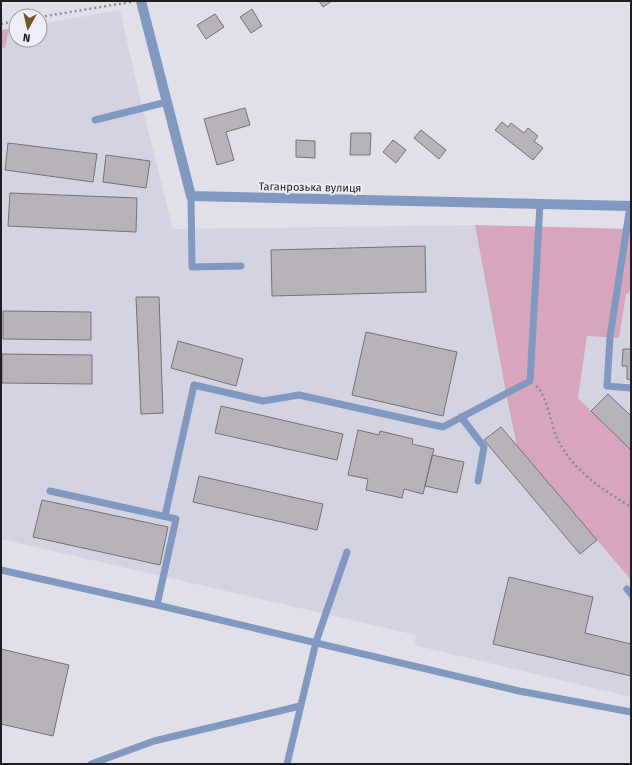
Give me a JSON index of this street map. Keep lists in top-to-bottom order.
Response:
{
  "streets": {
    "street": ["Таганрозька вулиця"]
  },
  "north": "bottom"
}
